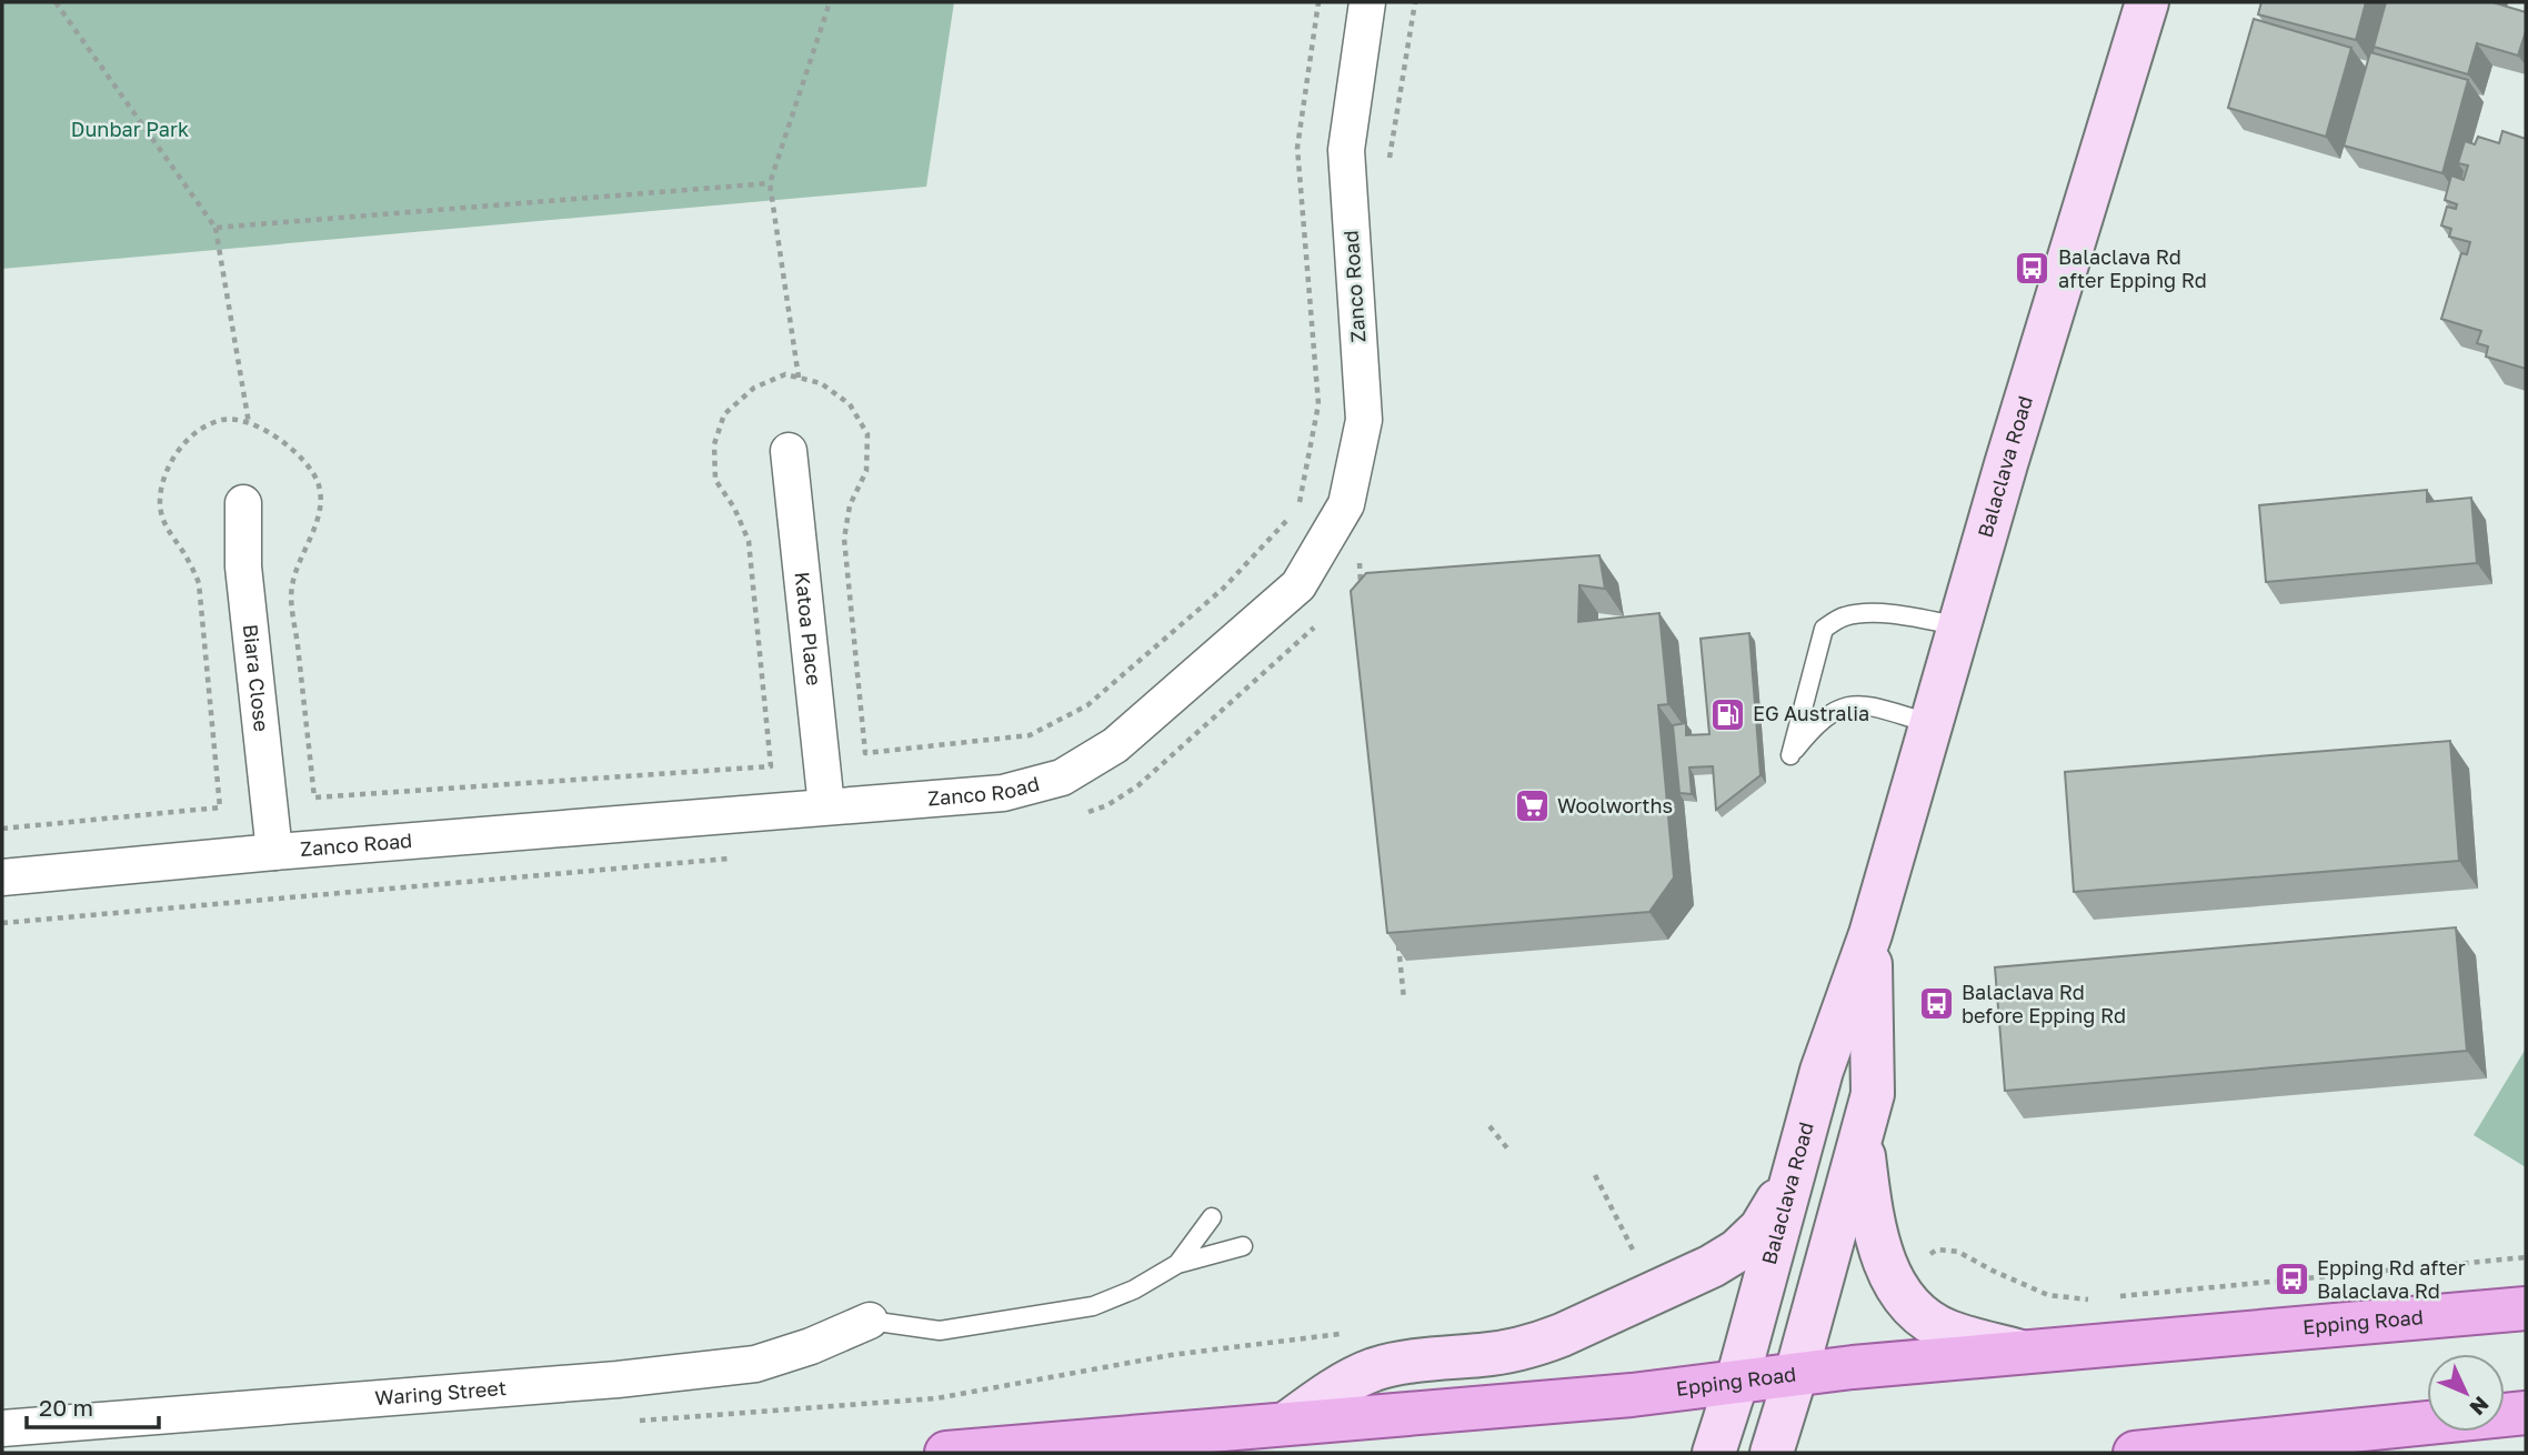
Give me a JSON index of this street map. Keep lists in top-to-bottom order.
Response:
{
  "streets": {
    "main road": ["Balaclava Road", "Epping Road"],
    "street": [
      "Zanco Road",
      "Katoa Place",
      "Biara Close",
      "Waring Street"
    ]
  },
  "crossings": [
    ["Zanco Road", "Katoa Place"],
    ["Zanco Road", "Biara Close"],
    ["Balaclava Road", "Epping Road"]
  ],
  "parks": ["Dunbar Park"],
  "places": {
    "bus stop": ["Balaclava Rd after Epping Rd", "Balaclava Rd before Epping Rd", "Epping Rd after Balaclava Rd"],
    "fuel station": ["EG Australia"],
    "supermarket": ["Woolworths"]
  },
  "scale_bar": "20 m",
  "north": "bottom right"
}
